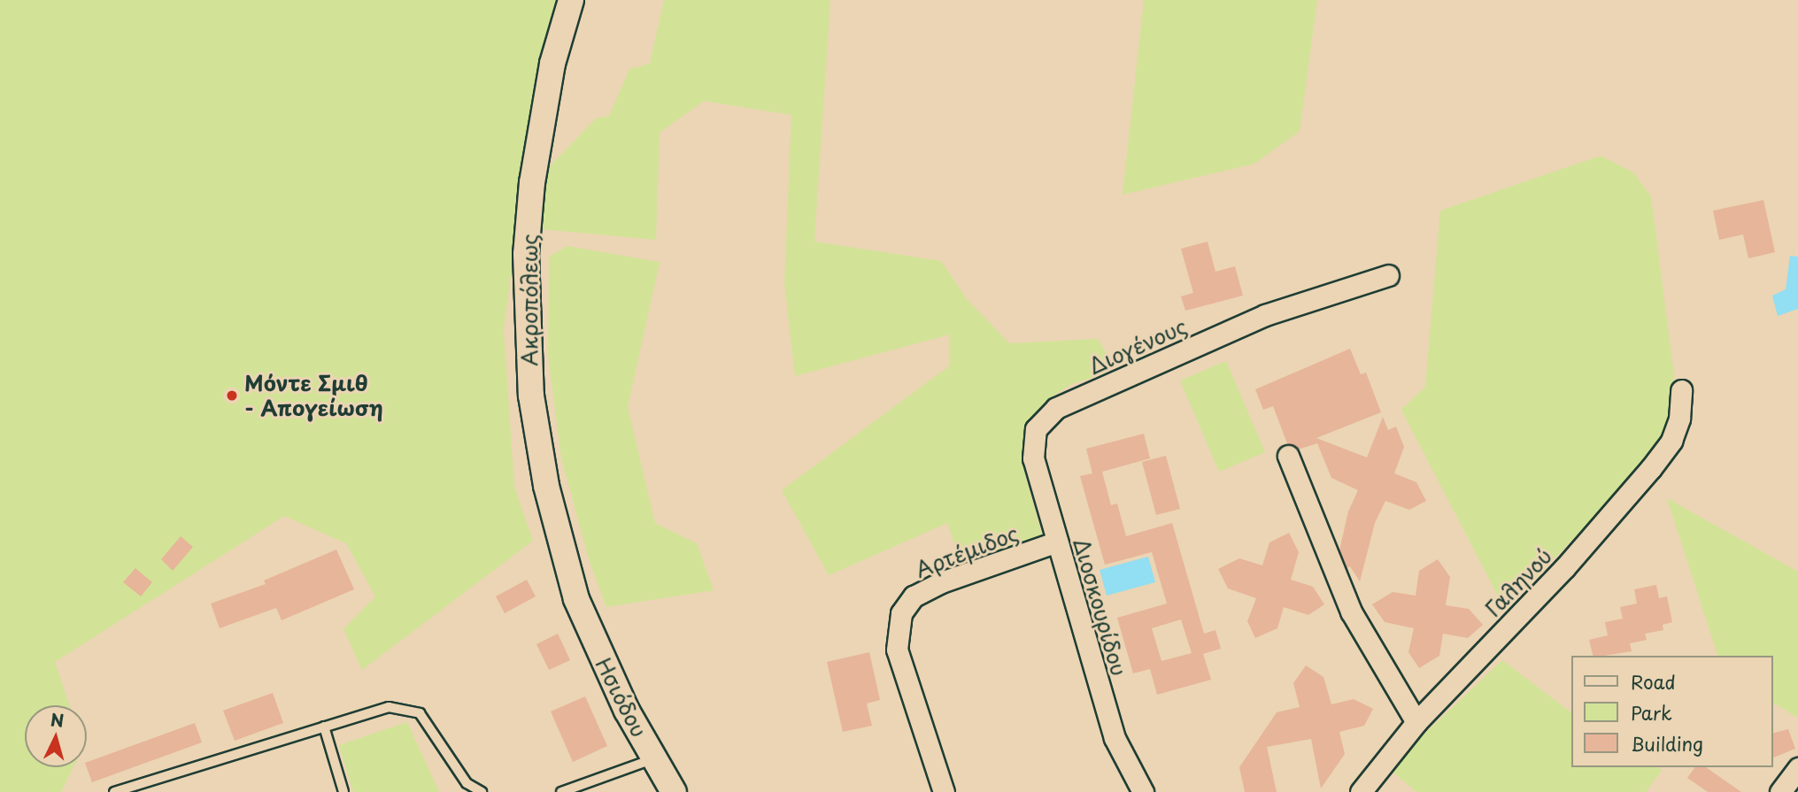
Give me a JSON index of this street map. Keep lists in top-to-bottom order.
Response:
{
  "streets": {
    "street": [
      "Ακροπόλεως",
      "Διογένους",
      "Αρτέμιδος",
      "Γαληνού",
      "Διοσκουρίδου",
      "Ησιόδου"
    ]
  },
  "crossings": [
    ["Ακροπόλεως", "Ησιόδου"],
    ["Διογένους", "Διοσκουρίδου"],
    ["Αρτέμιδος", "Διοσκουρίδου"]
  ],
  "places": ["Μόντε Σμιθ - Απογείωση"],
  "legend": ["Road", "Park", "Building"],
  "north": "top"
}
